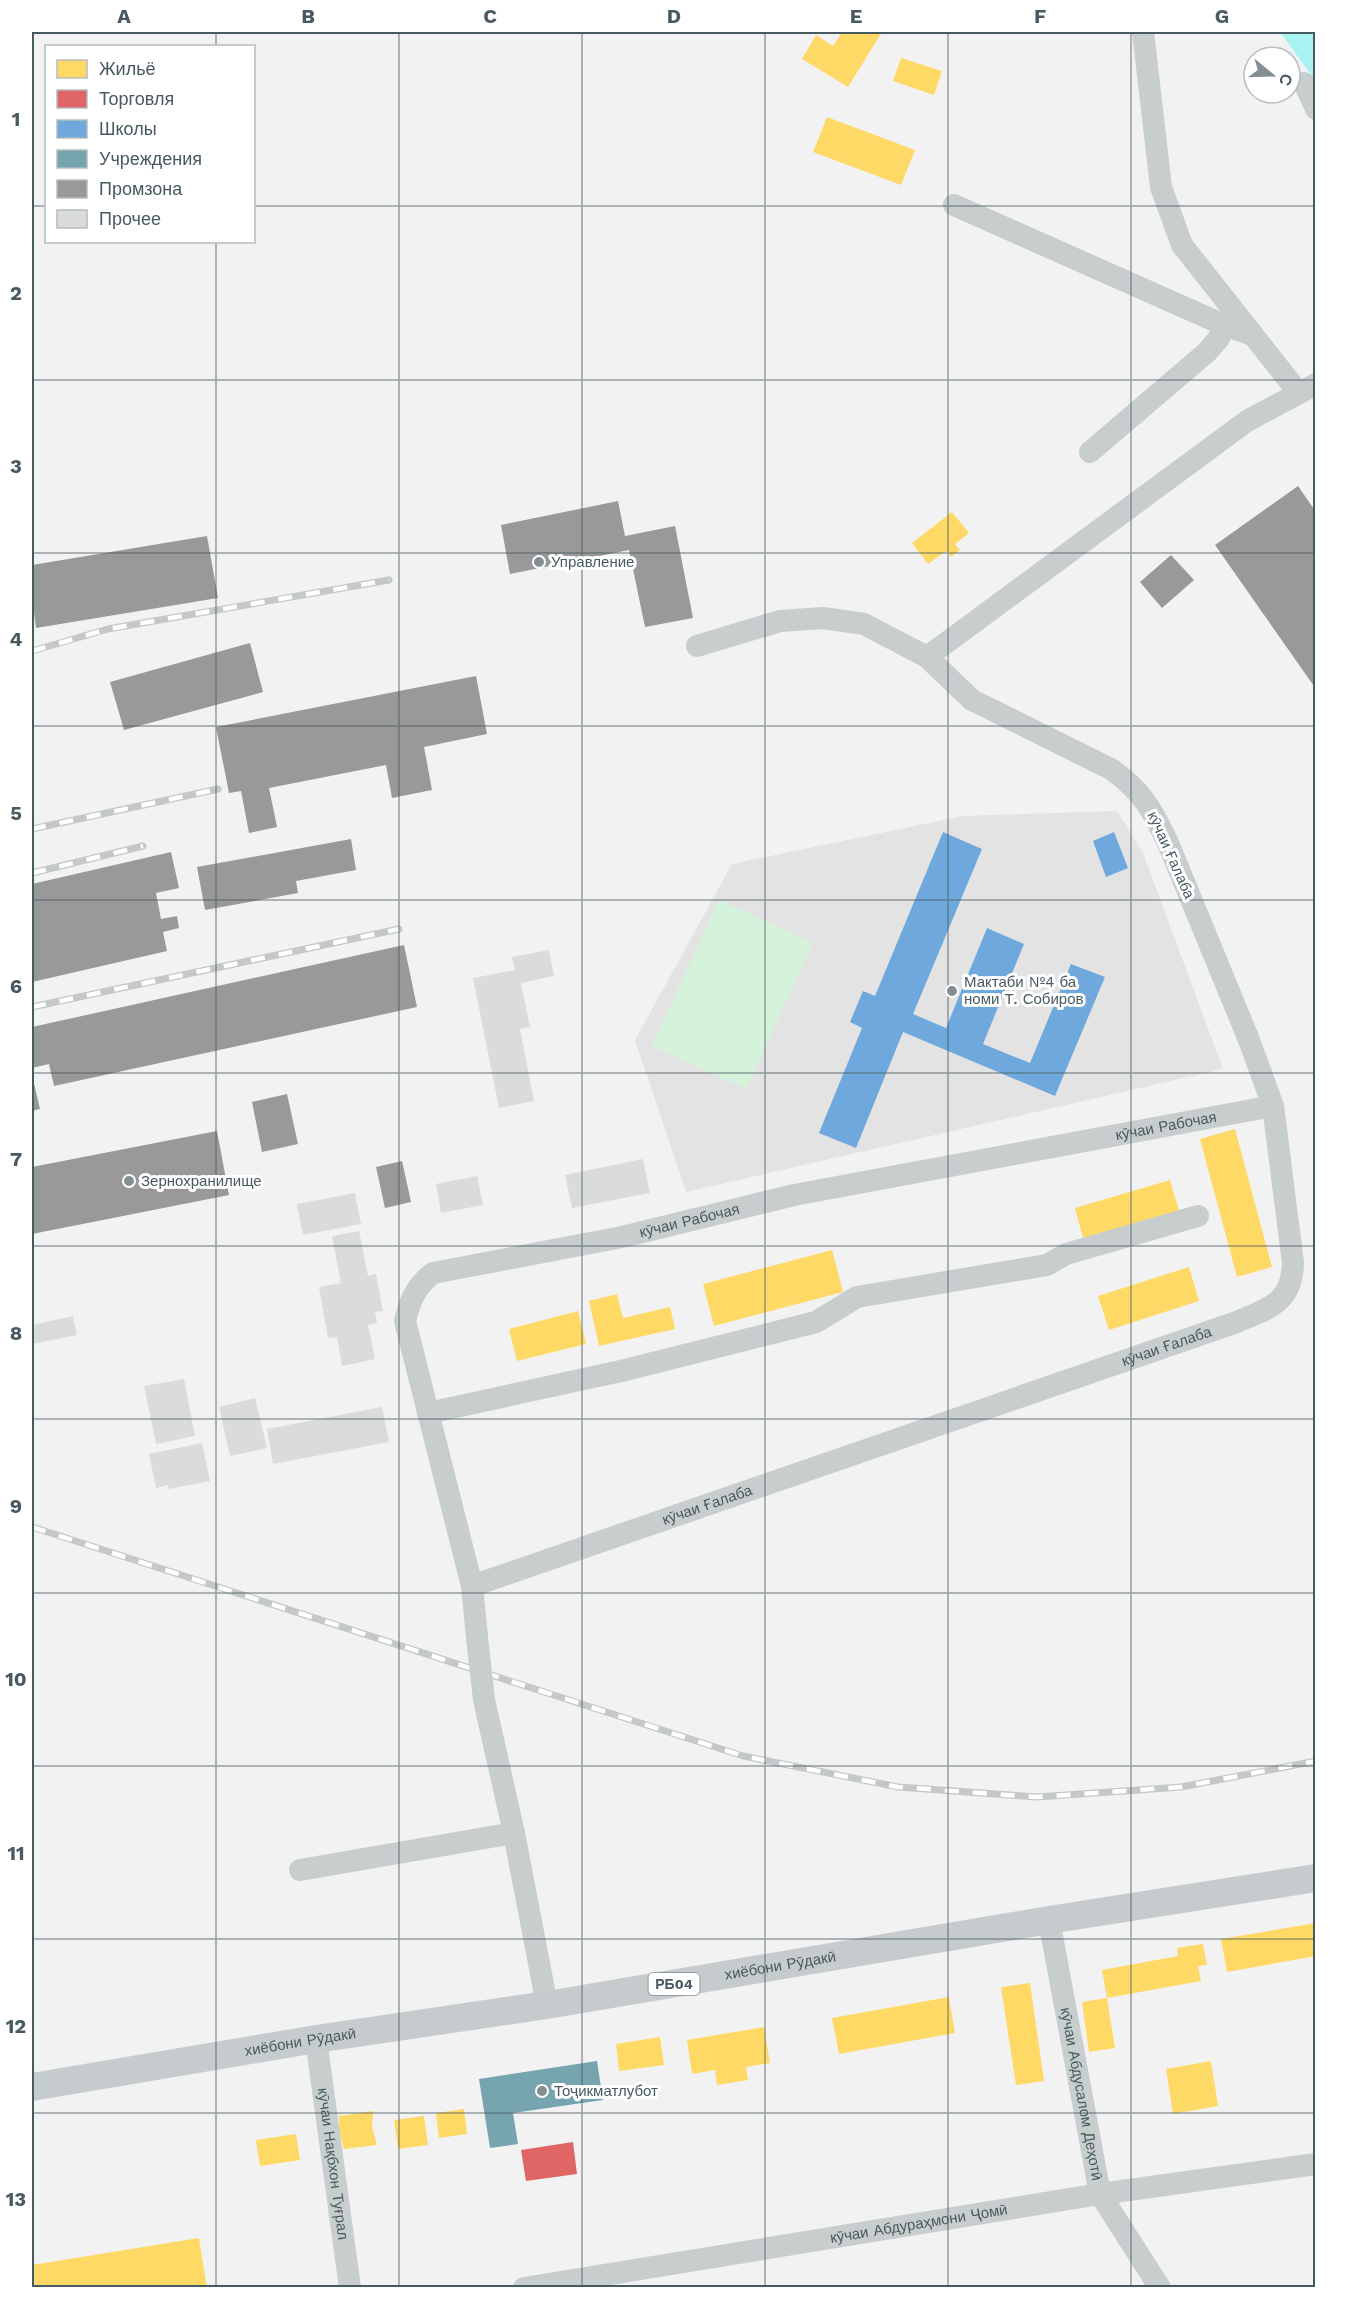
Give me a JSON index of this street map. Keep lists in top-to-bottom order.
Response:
{
  "streets": {
    "main road": ["хиёбони Рӯдакӣ", "РБ04"],
    "street": [
      "кӯчаи Ғалаба",
      "кӯчаи Рабочая",
      "кӯчаи Абдусалом Деҳотӣ",
      "кӯчаи Нақбхон Туғрал",
      "кӯчаи Абдураҳмони Ҷомӣ"
    ]
  },
  "crossings": [
    ["кӯчаи Ғалаба", "кӯчаи Рабочая"],
    ["хиёбони Рӯдакӣ", "кӯчаи Абдусалом Деҳотӣ"],
    ["хиёбони Рӯдакӣ", "кӯчаи Нақбхон Туғрал"],
    ["кӯчаи Абдусалом Деҳотӣ", "кӯчаи Абдураҳмони Ҷомӣ"]
  ],
  "places": [
    "Управление",
    "Мактаби №4 ба номи Т. Собиров",
    "Зернохранилище",
    "Тоҷикматлубот"
  ],
  "legend": [
    "Жильё",
    "Торговля",
    "Школы",
    "Учреждения",
    "Промзона",
    "Прочее"
  ],
  "north": "right",
  "grid": {
    "columns": [
      "A",
      "B",
      "C",
      "D",
      "E",
      "F",
      "G"
    ],
    "rows": [
      "1",
      "2",
      "3",
      "4",
      "5",
      "6",
      "7",
      "8",
      "9",
      "10",
      "11",
      "12",
      "13"
    ]
  }
}
